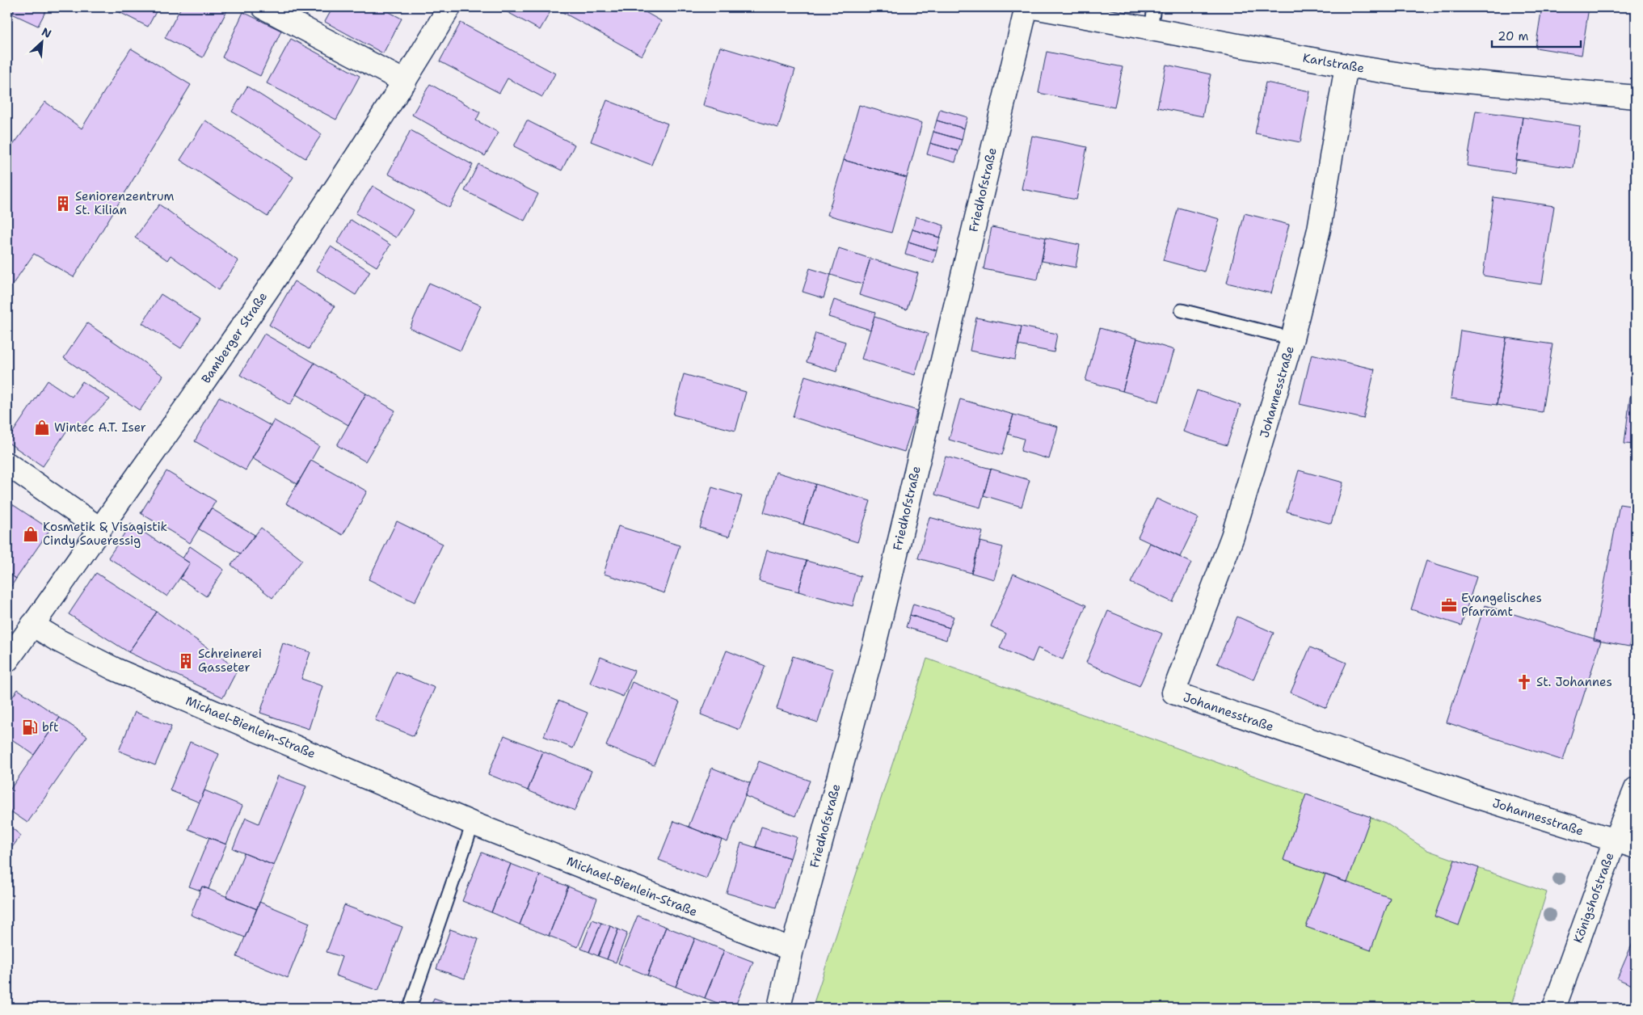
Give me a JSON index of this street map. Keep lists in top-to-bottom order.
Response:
{
  "streets": {
    "street": [
      "Karlstraße",
      "Friedhofstraße",
      "Bamberger Straße",
      "Johannesstraße",
      "Michael-Bienlein-Straße",
      "Königshofstraße"
    ]
  },
  "crossings": [
    ["Karlstraße", "Johannesstraße"],
    ["Friedhofstraße", "Michael-Bienlein-Straße"],
    ["Bamberger Straße", "Michael-Bienlein-Straße"],
    ["Johannesstraße", "Königshofstraße"]
  ],
  "places": {
    "building": ["Seniorenzentrum St. Kilian", "Schreinerei Gasseter"],
    "shop": ["Wintec A.T. Iser", "Kosmetik & Visagistik Cindy Saueressig"],
    "office": ["Evangelisches Pfarramt"],
    "church": ["St. Johannes"],
    "fuel station": ["bft"]
  },
  "scale_bar": "20 m",
  "north": "top right"
}
